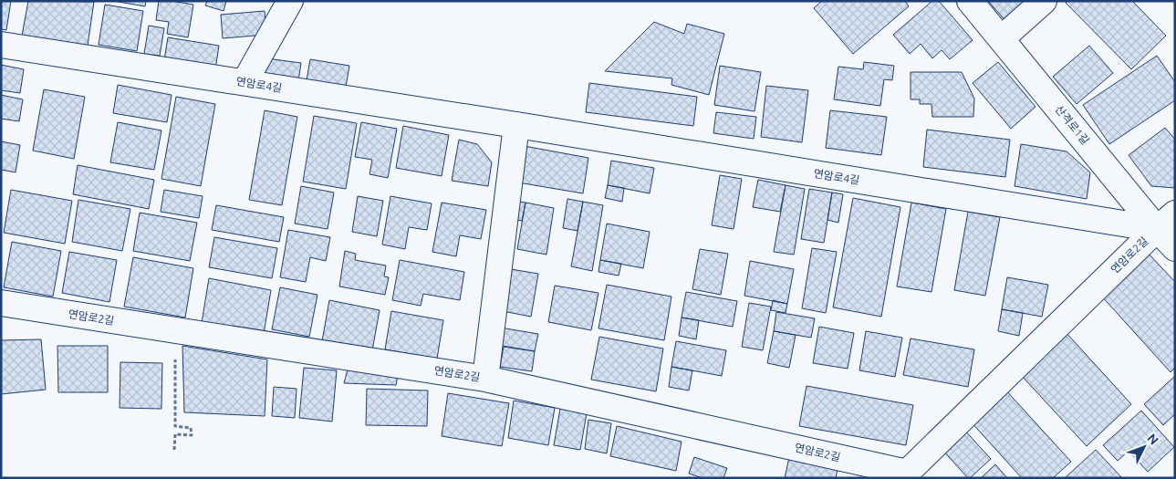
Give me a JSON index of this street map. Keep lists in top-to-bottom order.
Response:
{
  "streets": {
    "street": ["연암로4길", "산격로1길", "연암로2길"]
  },
  "crossings": [
    ["연암로4길", "산격로1길"],
    ["연암로4길", "연암로2길"],
    ["산격로1길", "연암로2길"]
  ],
  "north": "top right"
}
